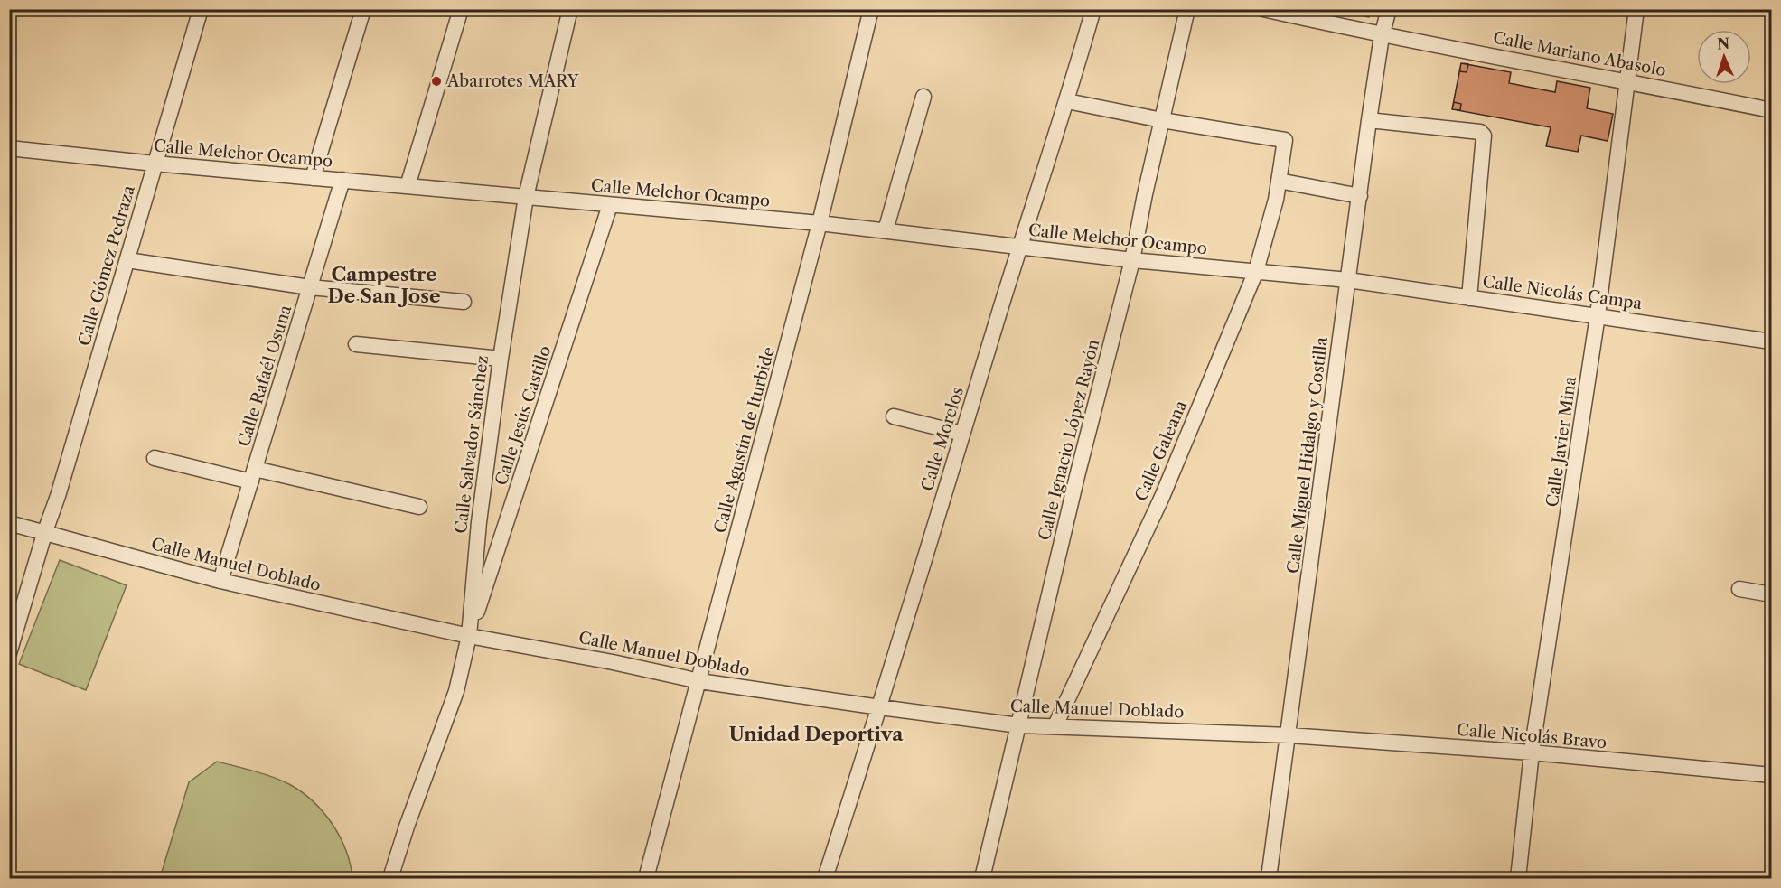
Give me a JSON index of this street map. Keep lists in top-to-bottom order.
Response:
{
  "streets": {
    "street": [
      "Calle Mariano Abasolo",
      "Calle Melchor Ocampo",
      "Calle Gómez Pedraza",
      "Calle Nicolás Campa",
      "Calle Rafaél Osuna",
      "Calle Jesús Castillo",
      "Calle Morelos",
      "Calle Agustín de Iturbide",
      "Calle Ignacio López Rayón",
      "Calle Javier Mina",
      "Calle Salvador Sánchez",
      "Calle Galeana",
      "Calle Miguel Hidalgo y Costilla",
      "Calle Manuel Doblado",
      "Calle Nicolás Bravo"
    ]
  },
  "crossings": [
    ["Calle Mariano Abasolo", "Calle Javier Mina"],
    ["Calle Mariano Abasolo", "Calle Miguel Hidalgo y Costilla"],
    ["Calle Melchor Ocampo", "Calle Gómez Pedraza"],
    ["Calle Melchor Ocampo", "Calle Nicolás Campa"],
    ["Calle Melchor Ocampo", "Calle Rafaél Osuna"],
    ["Calle Melchor Ocampo", "Calle Jesús Castillo"],
    ["Calle Melchor Ocampo", "Calle Morelos"],
    ["Calle Melchor Ocampo", "Calle Agustín de Iturbide"],
    ["Calle Melchor Ocampo", "Calle Ignacio López Rayón"],
    ["Calle Melchor Ocampo", "Calle Salvador Sánchez"],
    ["Calle Melchor Ocampo", "Calle Galeana"],
    ["Calle Melchor Ocampo", "Calle Miguel Hidalgo y Costilla"],
    ["Calle Gómez Pedraza", "Calle Manuel Doblado"],
    ["Calle Nicolás Campa", "Calle Javier Mina"],
    ["Calle Nicolás Campa", "Calle Miguel Hidalgo y Costilla"],
    ["Calle Rafaél Osuna", "Calle Manuel Doblado"],
    ["Calle Jesús Castillo", "Calle Salvador Sánchez"],
    ["Calle Jesús Castillo", "Calle Manuel Doblado"],
    ["Calle Morelos", "Calle Manuel Doblado"],
    ["Calle Agustín de Iturbide", "Calle Manuel Doblado"],
    ["Calle Ignacio López Rayón", "Calle Galeana"],
    ["Calle Ignacio López Rayón", "Calle Manuel Doblado"],
    ["Calle Javier Mina", "Calle Nicolás Bravo"],
    ["Calle Salvador Sánchez", "Calle Manuel Doblado"],
    ["Calle Galeana", "Calle Manuel Doblado"],
    ["Calle Miguel Hidalgo y Costilla", "Calle Manuel Doblado"],
    ["Calle Miguel Hidalgo y Costilla", "Calle Nicolás Bravo"],
    ["Calle Manuel Doblado", "Calle Nicolás Bravo"]
  ],
  "districts": ["Campestre De San Jose", "Unidad Deportiva"],
  "places": ["Abarrotes MARY"],
  "north": "top"
}
